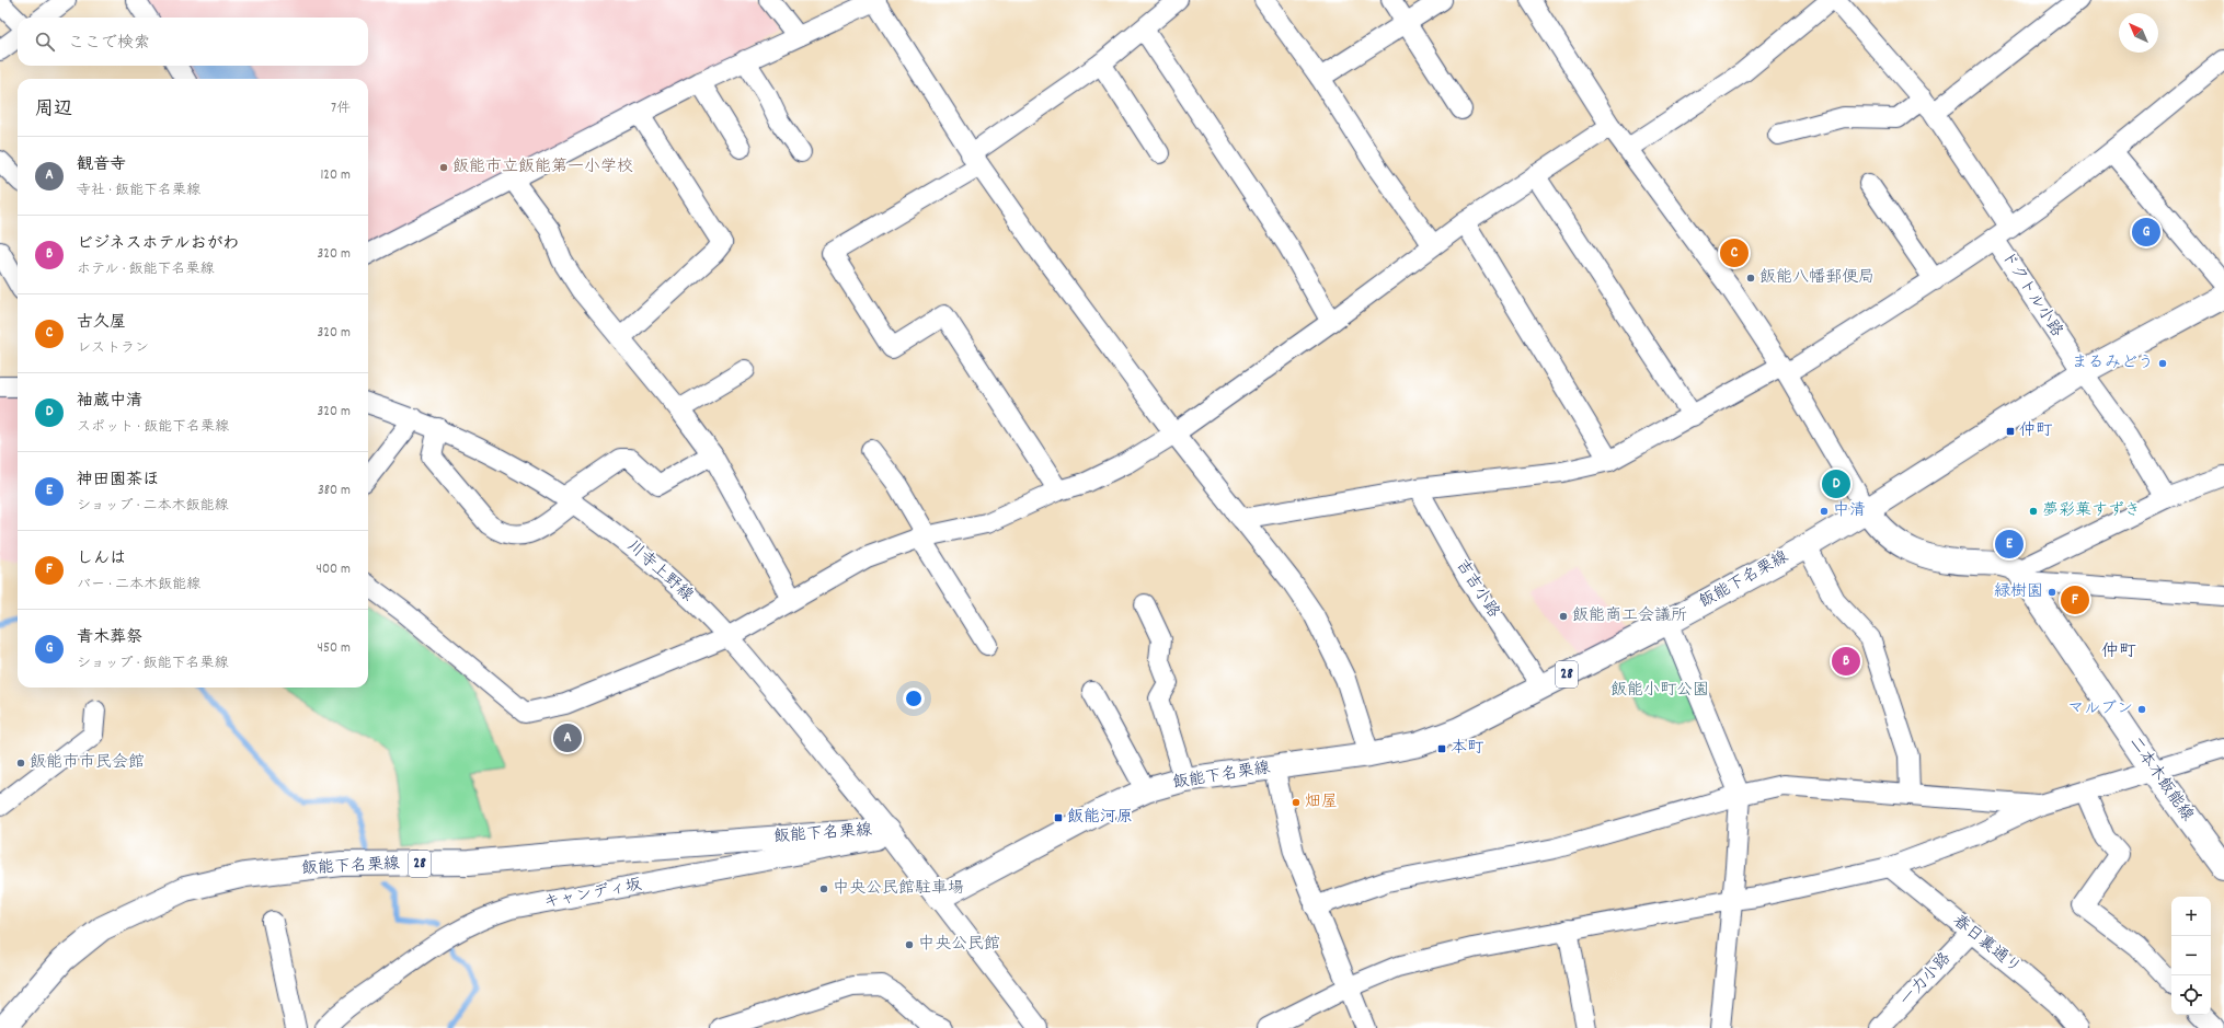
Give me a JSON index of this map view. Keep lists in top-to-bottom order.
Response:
{
  "streets": {
    "main road": ["飯能下名栗線", "28", "二本木飯能線"],
    "street": [
      "ドクトル小路",
      "川寺上野線",
      "吉吉小路",
      "キャンディ坂",
      "春日裏通り",
      "一力小路"
    ]
  },
  "crossings": [
    ["ドクトル小路", "飯能下名栗線"],
    ["川寺上野線", "飯能下名栗線"],
    ["川寺上野線", "キャンディ坂"],
    ["飯能下名栗線", "吉吉小路"],
    ["飯能下名栗線", "キャンディ坂"],
    ["春日裏通り", "一力小路"]
  ],
  "districts": ["仲町"],
  "parks": ["飯能小町公園"],
  "places": {
    "other": [
      "飯能市立飯能第一小学校",
      "飯能八幡郵便局",
      "まるみどう",
      "中清",
      "夢彩菓すずき",
      "緑樹園",
      "飯能商工会議所",
      "マルブン",
      "飯能市市民会館",
      "畑屋",
      "中央公民館駐車場",
      "中央公民館"
    ],
    "transit": ["仲町", "本町", "飯能河原"]
  },
  "north": "top left",
  "page": {
    "search": "ここで検索",
    "heading": ["周辺", "7件"],
    "list": [
      {
        "mark": "A",
        "name": "観音寺",
        "note": "寺社 · 飯能下名栗線",
        "value": "120 m"
      },
      {
        "mark": "B",
        "name": "ビジネスホテルおがわ",
        "note": "ホテル · 飯能下名栗線",
        "value": "320 m"
      },
      {
        "mark": "C",
        "name": "古久屋",
        "note": "レストラン",
        "value": "320 m"
      },
      {
        "mark": "D",
        "name": "袖蔵中清",
        "note": "スポット · 飯能下名栗線",
        "value": "320 m"
      },
      {
        "mark": "E",
        "name": "神田園茶ほ",
        "note": "ショップ · 二本木飯能線",
        "value": "380 m"
      },
      {
        "mark": "F",
        "name": "しんは",
        "note": "バー · 二本木飯能線",
        "value": "400 m"
      },
      {
        "mark": "G",
        "name": "青木葬祭",
        "note": "ショップ · 飯能下名栗線",
        "value": "450 m"
      }
    ],
    "pins": [
      "G",
      "C",
      "D",
      "E",
      "F",
      "B",
      "A"
    ],
    "map_buttons": ["+", "−"]
  }
}
